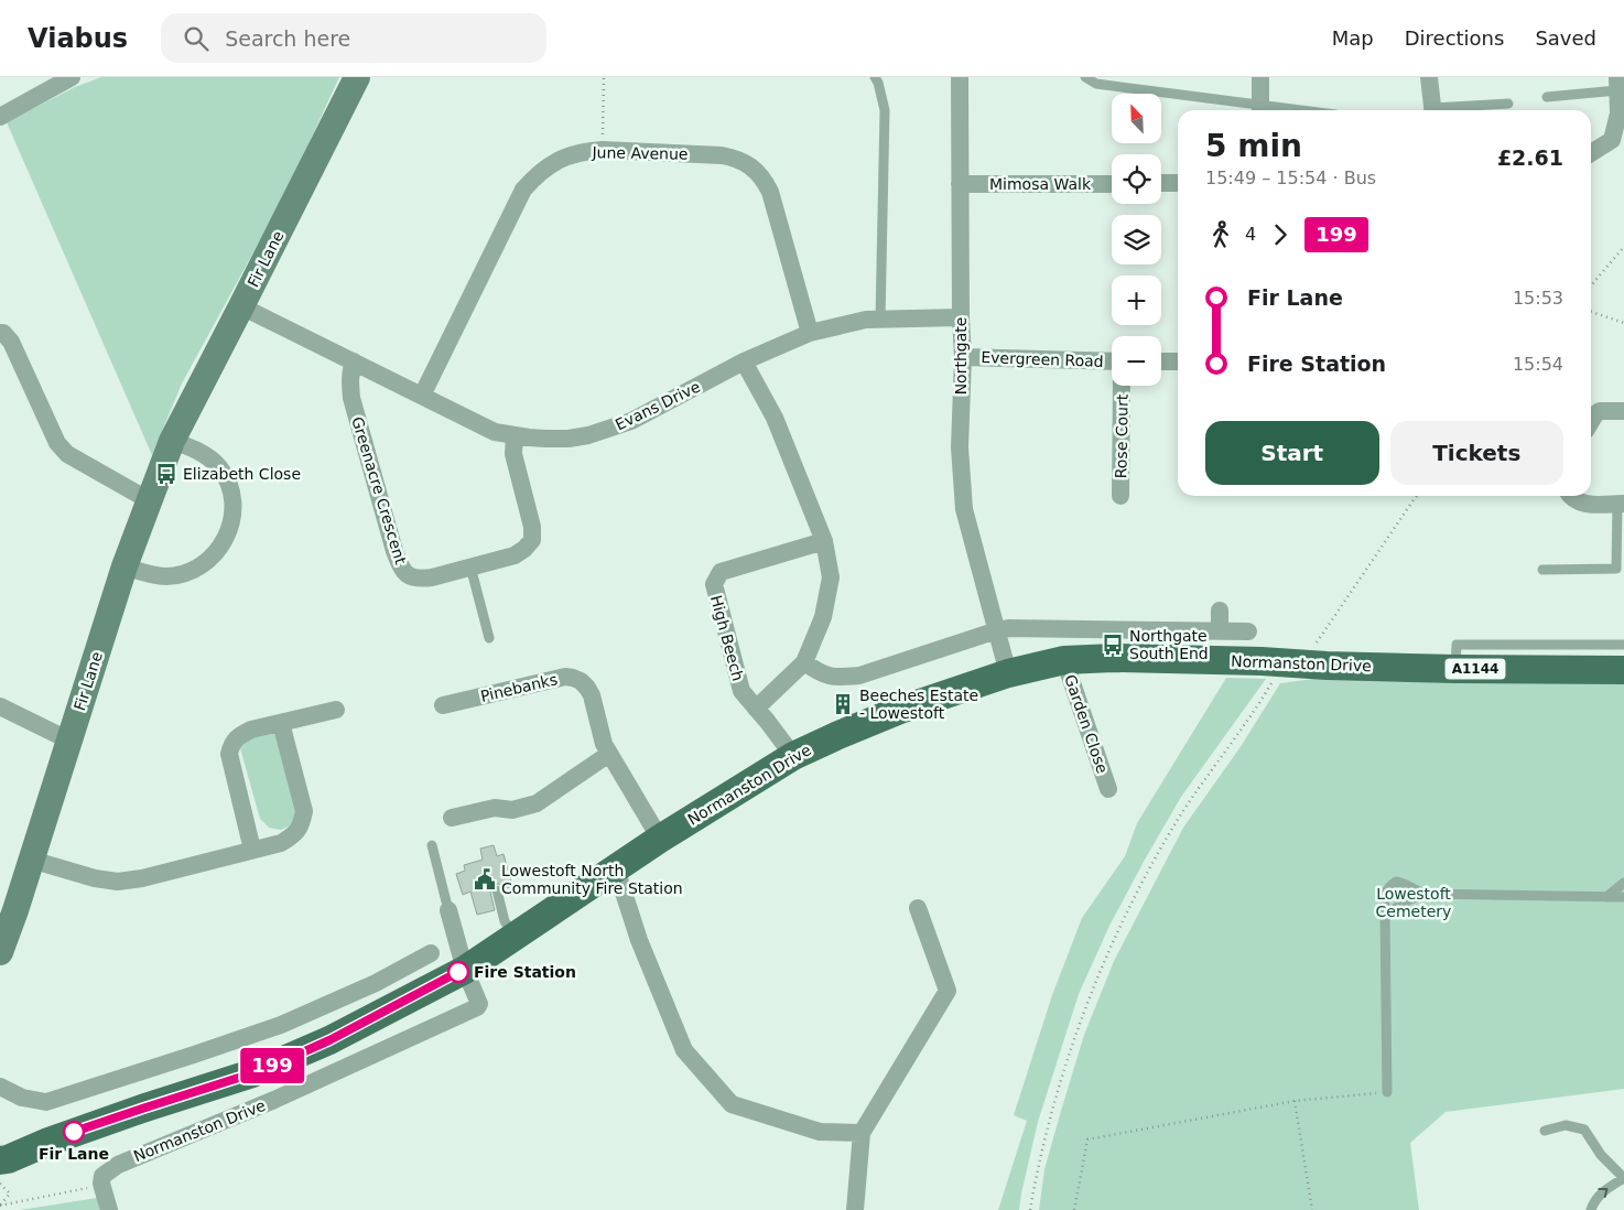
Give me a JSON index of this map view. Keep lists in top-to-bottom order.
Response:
{
  "streets": {
    "main road": ["Normanston Drive", "A1144"],
    "street": [
      "June Avenue",
      "Mimosa Walk",
      "Fir Lane",
      "Northgate",
      "Evergreen Road",
      "Evans Drive",
      "Rose Court",
      "Greenacre Crescent",
      "High Beech",
      "Pinebanks",
      "Garden Close"
    ]
  },
  "crossings": [
    ["June Avenue", "Evans Drive"],
    ["Mimosa Walk", "Northgate"],
    ["Fir Lane", "Evans Drive"],
    ["Northgate", "Evergreen Road"],
    ["Northgate", "Evans Drive"],
    ["Northgate", "Normanston Drive"],
    ["Evans Drive", "Greenacre Crescent"],
    ["High Beech", "Normanston Drive"],
    ["Normanston Drive", "Pinebanks"],
    ["Normanston Drive", "Garden Close"]
  ],
  "parks": ["Lowestoft Cemetery"],
  "places": {
    "bus stop": ["Elizabeth Close", "Northgate South End"],
    "building": ["Beeches Estate - Lowestoft"],
    "public building": ["Lowestoft North Community Fire Station"],
    "other": ["Fire Station", "Fir Lane"]
  },
  "lines": ["bus line 199"],
  "north": "top left",
  "page": {
    "header": "Viabus",
    "search": "Search here",
    "nav": ["Map", "Directions", "Saved"],
    "on_map": "199",
    "map_buttons": ["+", "−"],
    "heading": ["5 min", "15:49 – 15:54 · Bus", "£2.61"],
    "legs": ["4", "199"],
    "list": [
      {
        "name": "Fir Lane",
        "value": "15:53"
      },
      {
        "name": "Fire Station",
        "value": "15:54"
      }
    ],
    "buttons": ["Start", "Tickets"]
  }
}
